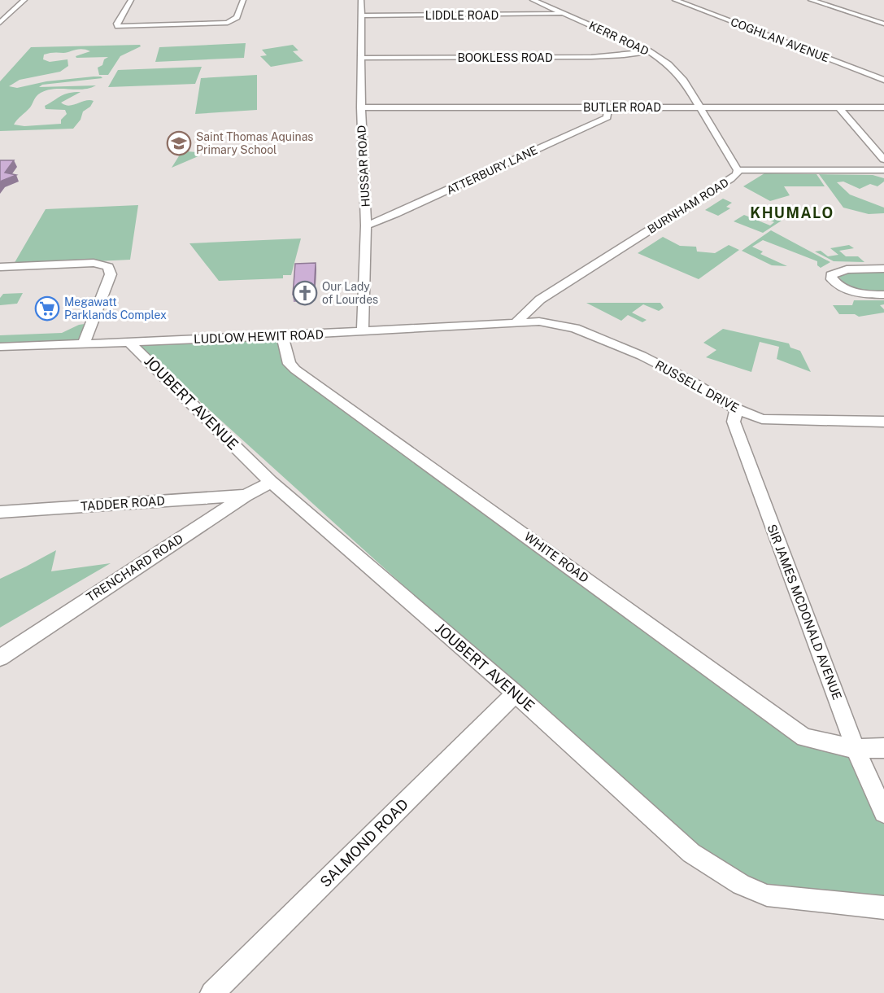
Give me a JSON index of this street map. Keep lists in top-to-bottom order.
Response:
{
  "streets": {
    "street": [
      "LIDDLE ROAD",
      "KERR ROAD",
      "COGHLAN AVENUE",
      "BOOKLESS ROAD",
      "BUTLER ROAD",
      "HUSSAR ROAD",
      "ATTERBURY LANE",
      "BURNHAM ROAD",
      "LUDLOW HEWIT ROAD",
      "RUSSELL DRIVE",
      "JOUBERT AVENUE",
      "TADDER ROAD",
      "WHITE ROAD",
      "TRENCHARD ROAD",
      "SIR JAMES MCDONALD AVENUE",
      "SALMOND ROAD"
    ]
  },
  "crossings": [
    ["LIDDLE ROAD", "KERR ROAD"],
    ["LIDDLE ROAD", "HUSSAR ROAD"],
    ["KERR ROAD", "BOOKLESS ROAD"],
    ["KERR ROAD", "BUTLER ROAD"],
    ["KERR ROAD", "BURNHAM ROAD"],
    ["BOOKLESS ROAD", "HUSSAR ROAD"],
    ["BUTLER ROAD", "HUSSAR ROAD"],
    ["BUTLER ROAD", "ATTERBURY LANE"],
    ["HUSSAR ROAD", "ATTERBURY LANE"],
    ["HUSSAR ROAD", "LUDLOW HEWIT ROAD"],
    ["BURNHAM ROAD", "LUDLOW HEWIT ROAD"],
    ["BURNHAM ROAD", "RUSSELL DRIVE"],
    ["LUDLOW HEWIT ROAD", "RUSSELL DRIVE"],
    ["LUDLOW HEWIT ROAD", "JOUBERT AVENUE"],
    ["LUDLOW HEWIT ROAD", "WHITE ROAD"],
    ["RUSSELL DRIVE", "SIR JAMES MCDONALD AVENUE"],
    ["JOUBERT AVENUE", "TRENCHARD ROAD"],
    ["JOUBERT AVENUE", "SALMOND ROAD"],
    ["TADDER ROAD", "TRENCHARD ROAD"],
    ["WHITE ROAD", "SIR JAMES MCDONALD AVENUE"]
  ],
  "districts": ["KHUMALO"],
  "places": {
    "school or university": ["Saint Thomas Aquinas Primary School"],
    "church": ["Our Lady of Lourdes"],
    "supermarket": ["Megawatt Parklands Complex"]
  }
}
